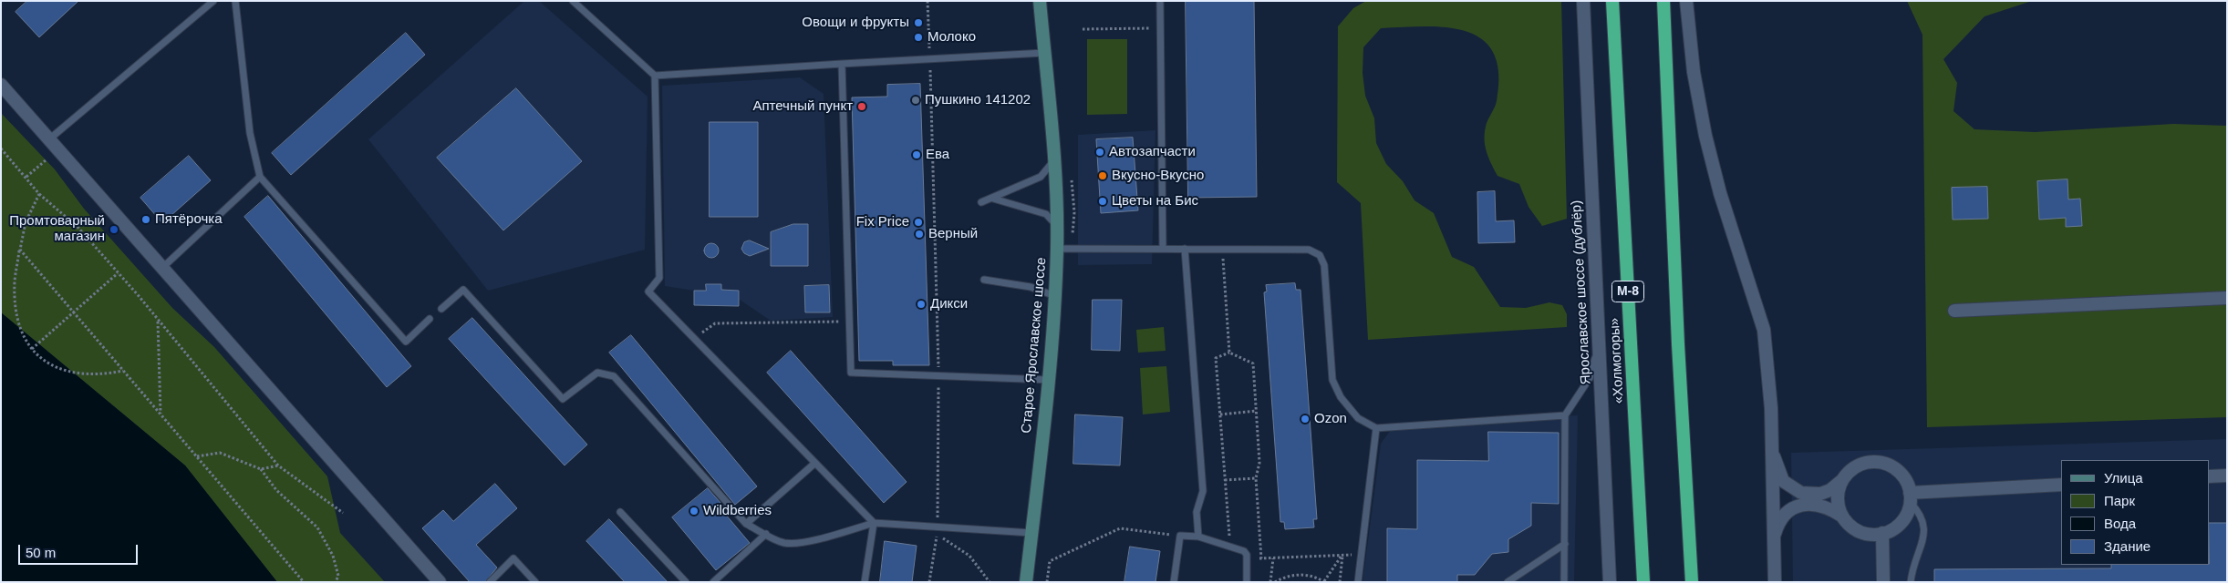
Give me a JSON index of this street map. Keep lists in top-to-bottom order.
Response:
{
  "streets": {
    "highway": ["М-8", "«Холмогоры»"],
    "main road": ["Старое Ярославское шоссе"],
    "street": ["Ярославское шоссе (дублёр)"]
  },
  "places": [
    "Овощи и фрукты",
    "Молоко",
    "Пушкино 141202",
    "Аптечный пункт",
    "Автозапчасти",
    "Ева",
    "Вкусно-Вкусно",
    "Цветы на Бис",
    "Пятёрочка",
    "Fix Price",
    "Промтоварный магазин",
    "Верный",
    "Дикси",
    "Ozon",
    "Wildberries"
  ],
  "legend": [
    "Улица",
    "Парк",
    "Вода",
    "Здание"
  ],
  "scale_bar": "50 m"
}
